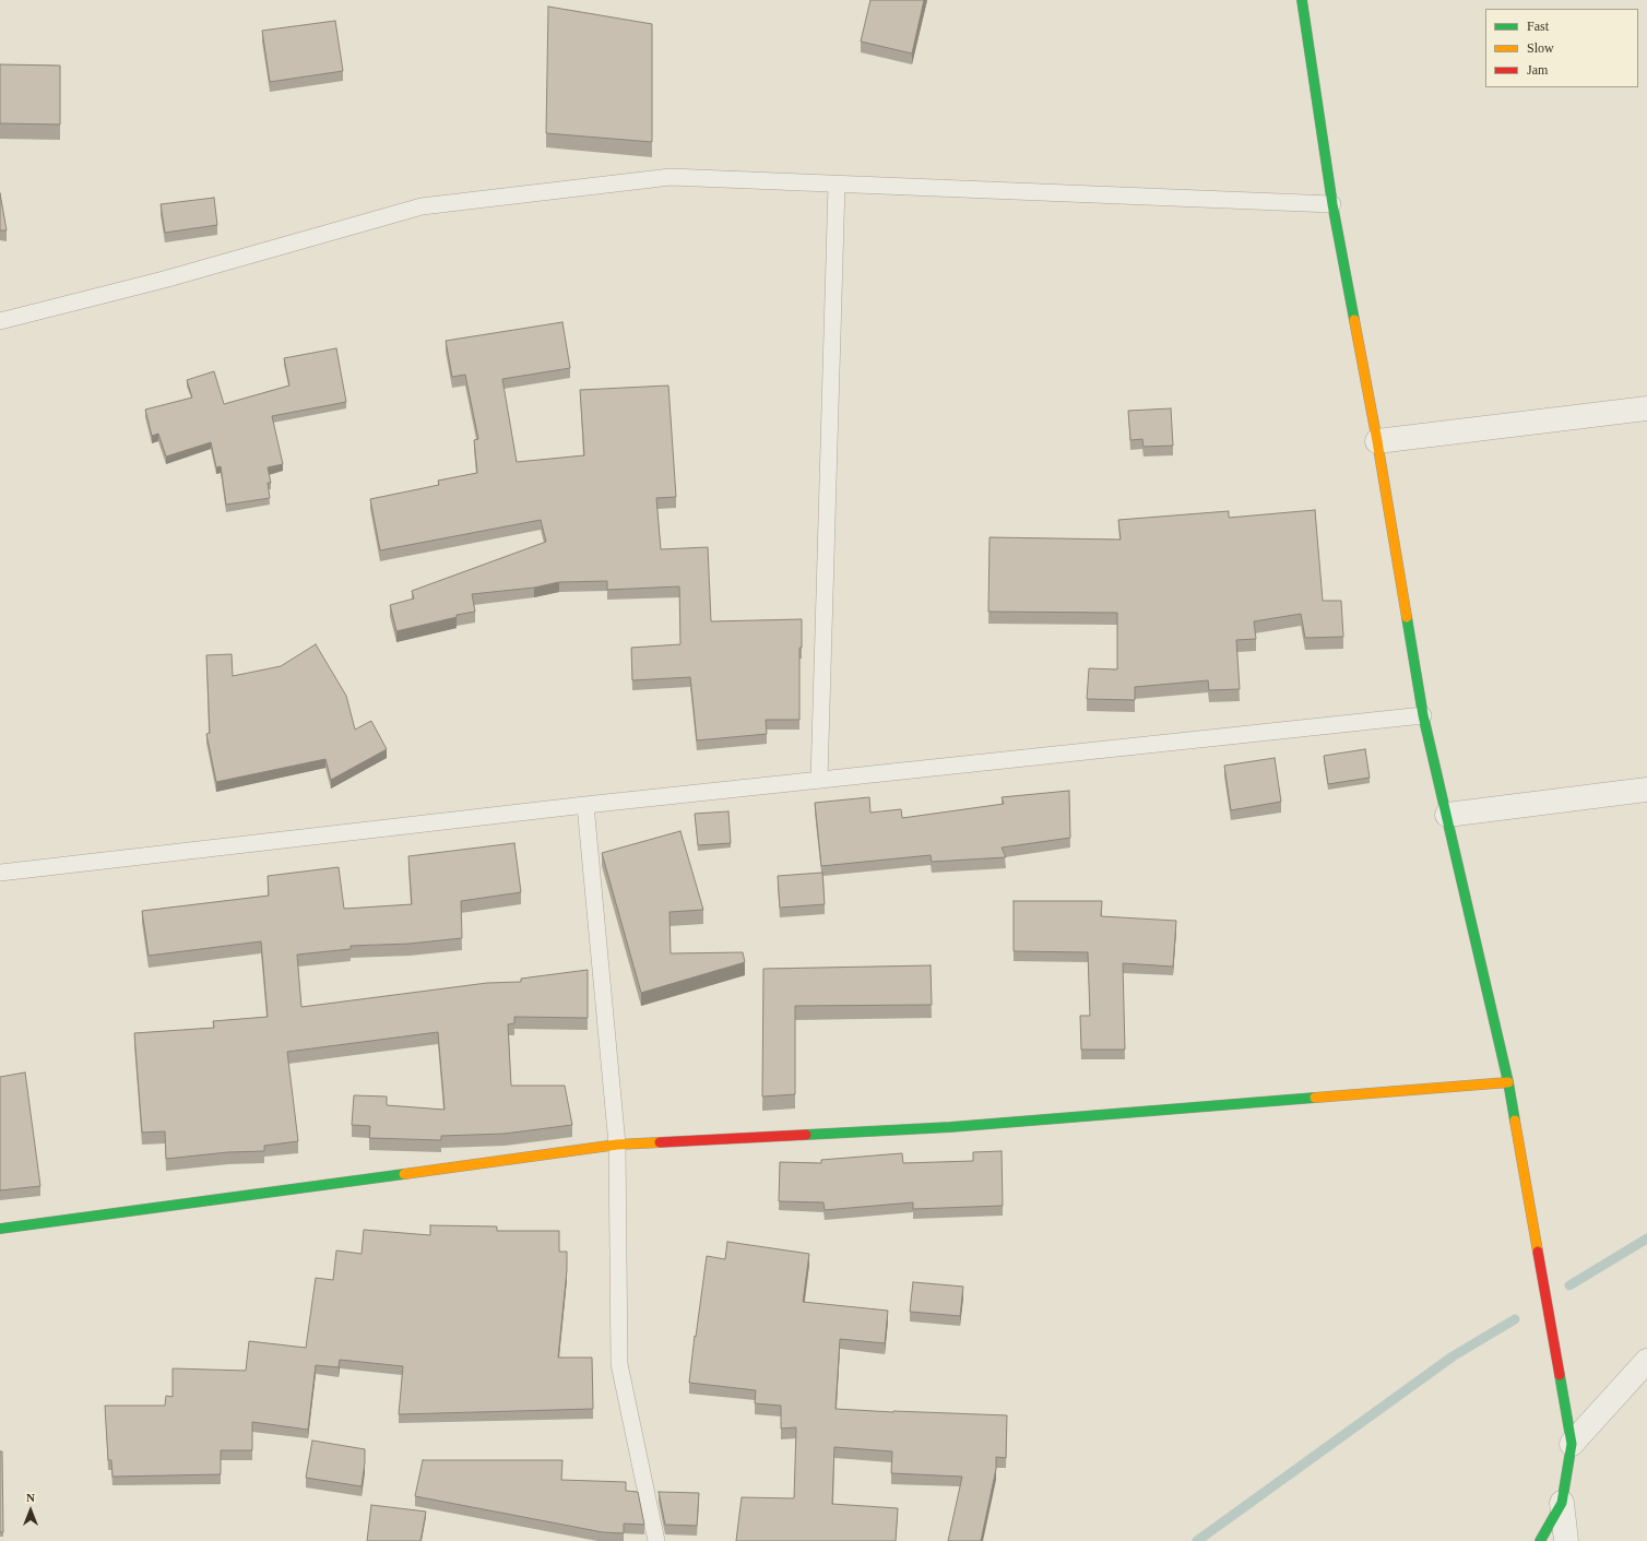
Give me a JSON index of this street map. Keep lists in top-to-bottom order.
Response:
{
  "legend": ["Fast", "Slow", "Jam"],
  "north": "top"
}
